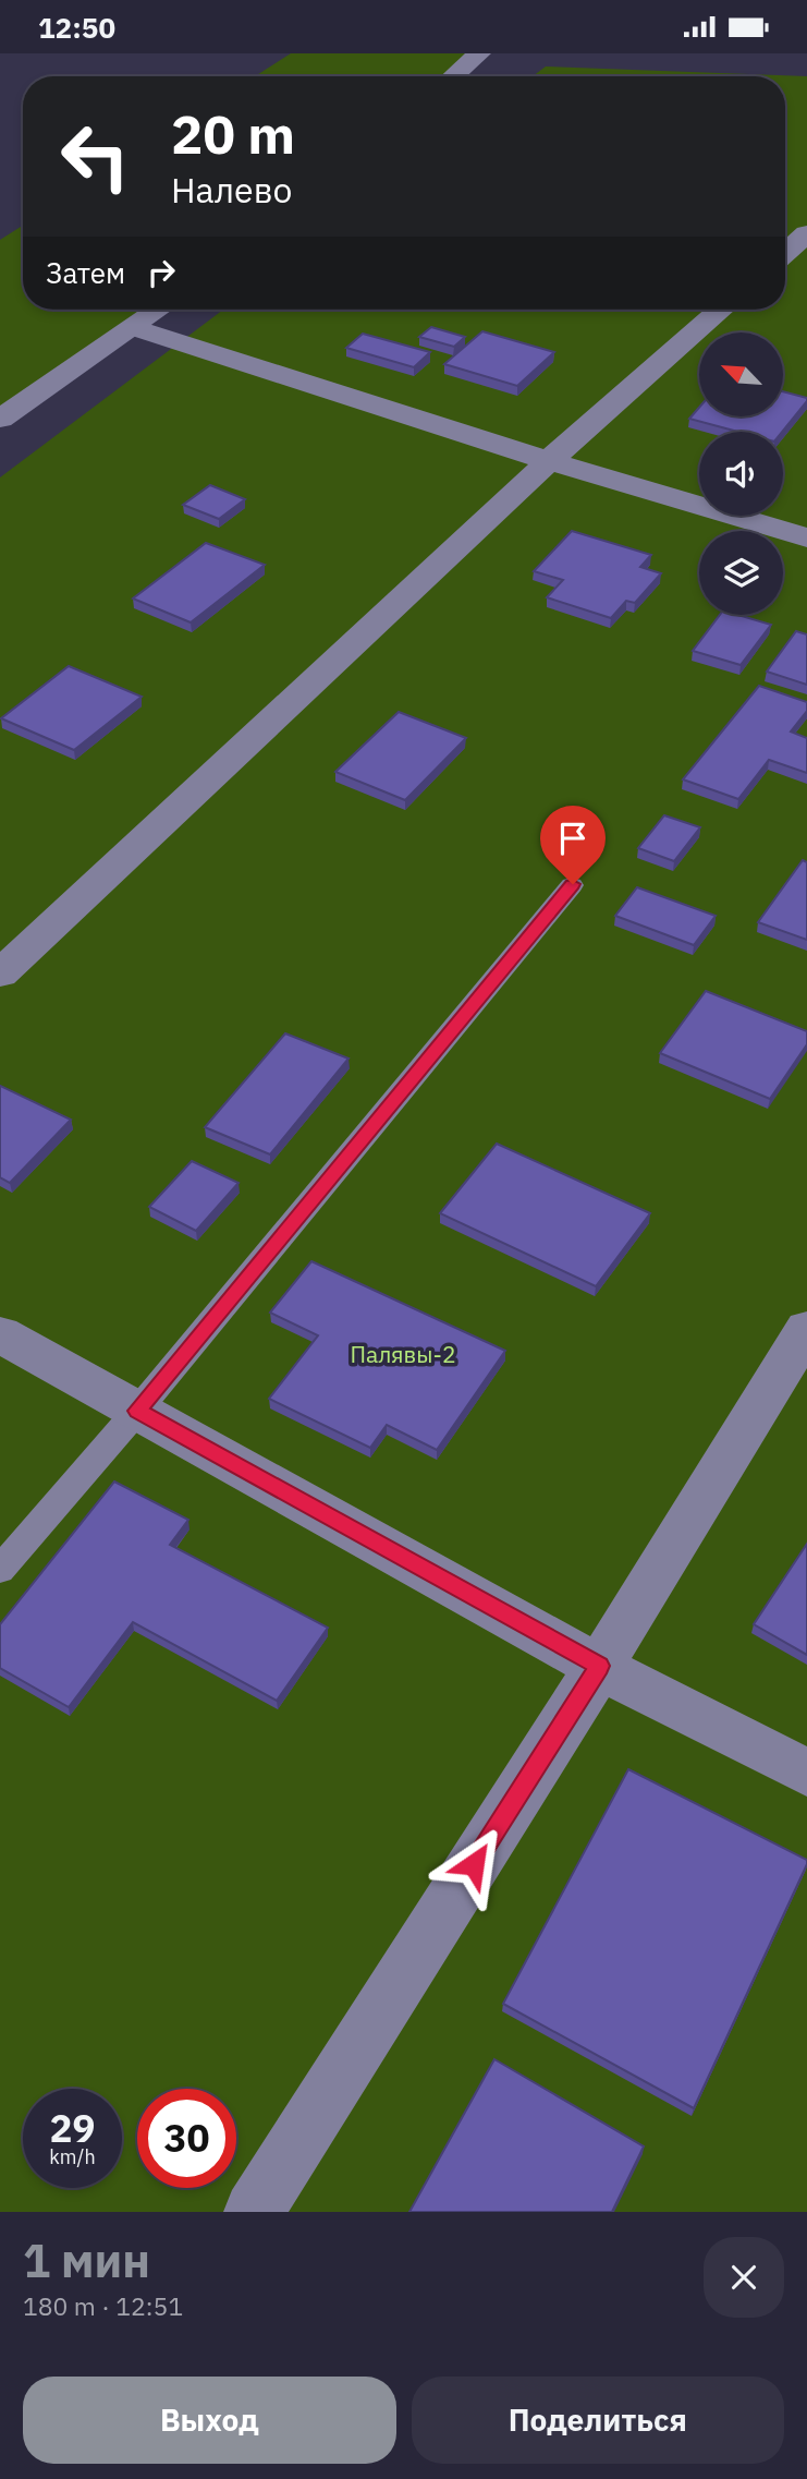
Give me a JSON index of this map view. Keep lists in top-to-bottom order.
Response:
{
  "parks": ["Палявы-2"],
  "north": "top left",
  "page": {
    "status": "12:50",
    "turn": ["20 m", "Налево"],
    "then": "Затем",
    "speed": "29 km/h",
    "limit": "30",
    "heading": ["1 мин", "180 m · 12:51"],
    "buttons": ["Выход", "Поделиться"]
  }
}
